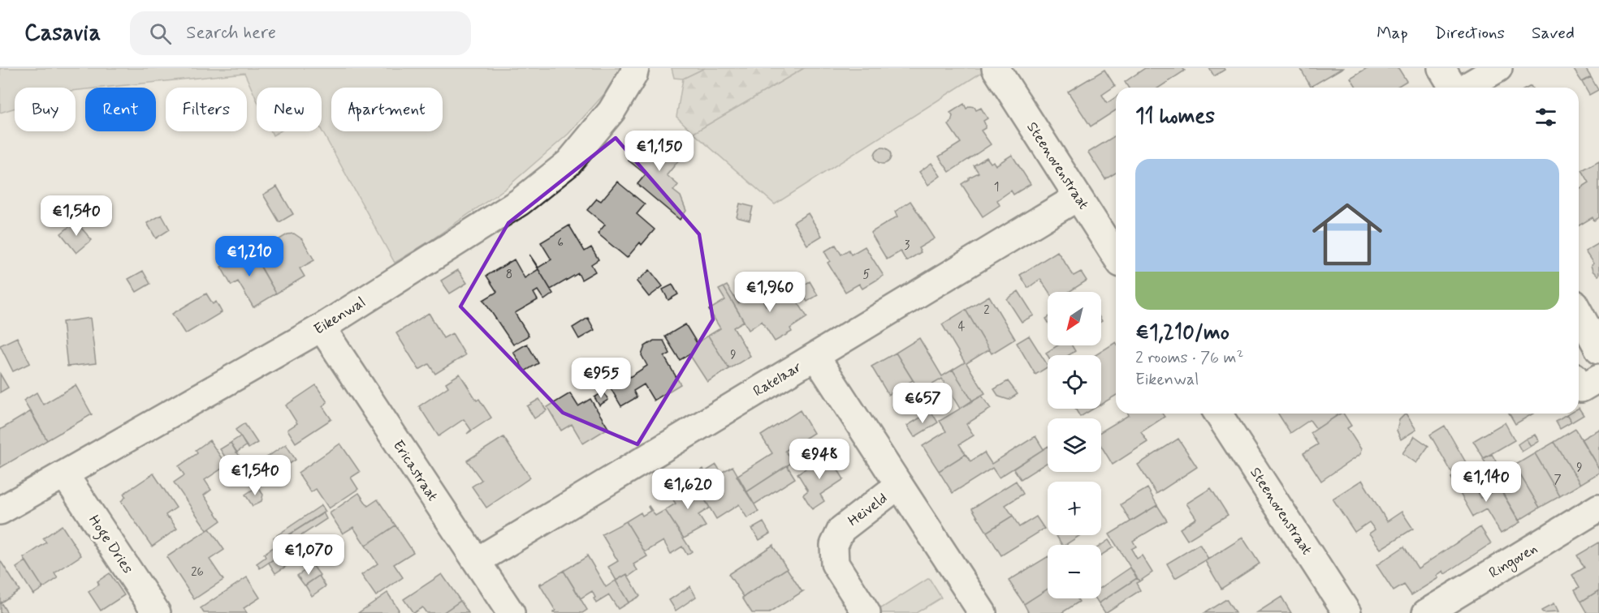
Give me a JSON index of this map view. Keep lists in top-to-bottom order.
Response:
{
  "streets": {
    "street": [
      "Steenovenstraat",
      "Eikenwal",
      "Ratelaar",
      "Ericastraat",
      "Heiveld",
      "Hoge Dries",
      "Ringoven"
    ]
  },
  "crossings": [
    ["Steenovenstraat", "Ratelaar"],
    ["Eikenwal", "Ericastraat"],
    ["Eikenwal", "Hoge Dries"],
    ["Ratelaar", "Ericastraat"],
    ["Ratelaar", "Heiveld"]
  ],
  "house_numbers": [
    "1",
    "6",
    "3",
    "8",
    "5",
    "2",
    "4",
    "9",
    "9",
    "7",
    "26"
  ],
  "north": "bottom left",
  "page": {
    "header": "Casavia",
    "search": "Search here",
    "nav": ["Map", "Directions", "Saved"],
    "chip": [
      "Buy",
      "Rent",
      "Filters",
      "New",
      "Apartment"
    ],
    "heading": "11 homes",
    "price": [
      "€1,150",
      "€1,540",
      "€1,210",
      "€1,960",
      "€955",
      "€657",
      "€948",
      "€1,540",
      "€1,140",
      "€1,620",
      "€1,070"
    ],
    "list": [
      {
        "name": "€1,210/mo",
        "note": "2 rooms · 76 m² · Eikenwal"
      }
    ],
    "map_buttons": ["+", "−"]
  }
}
